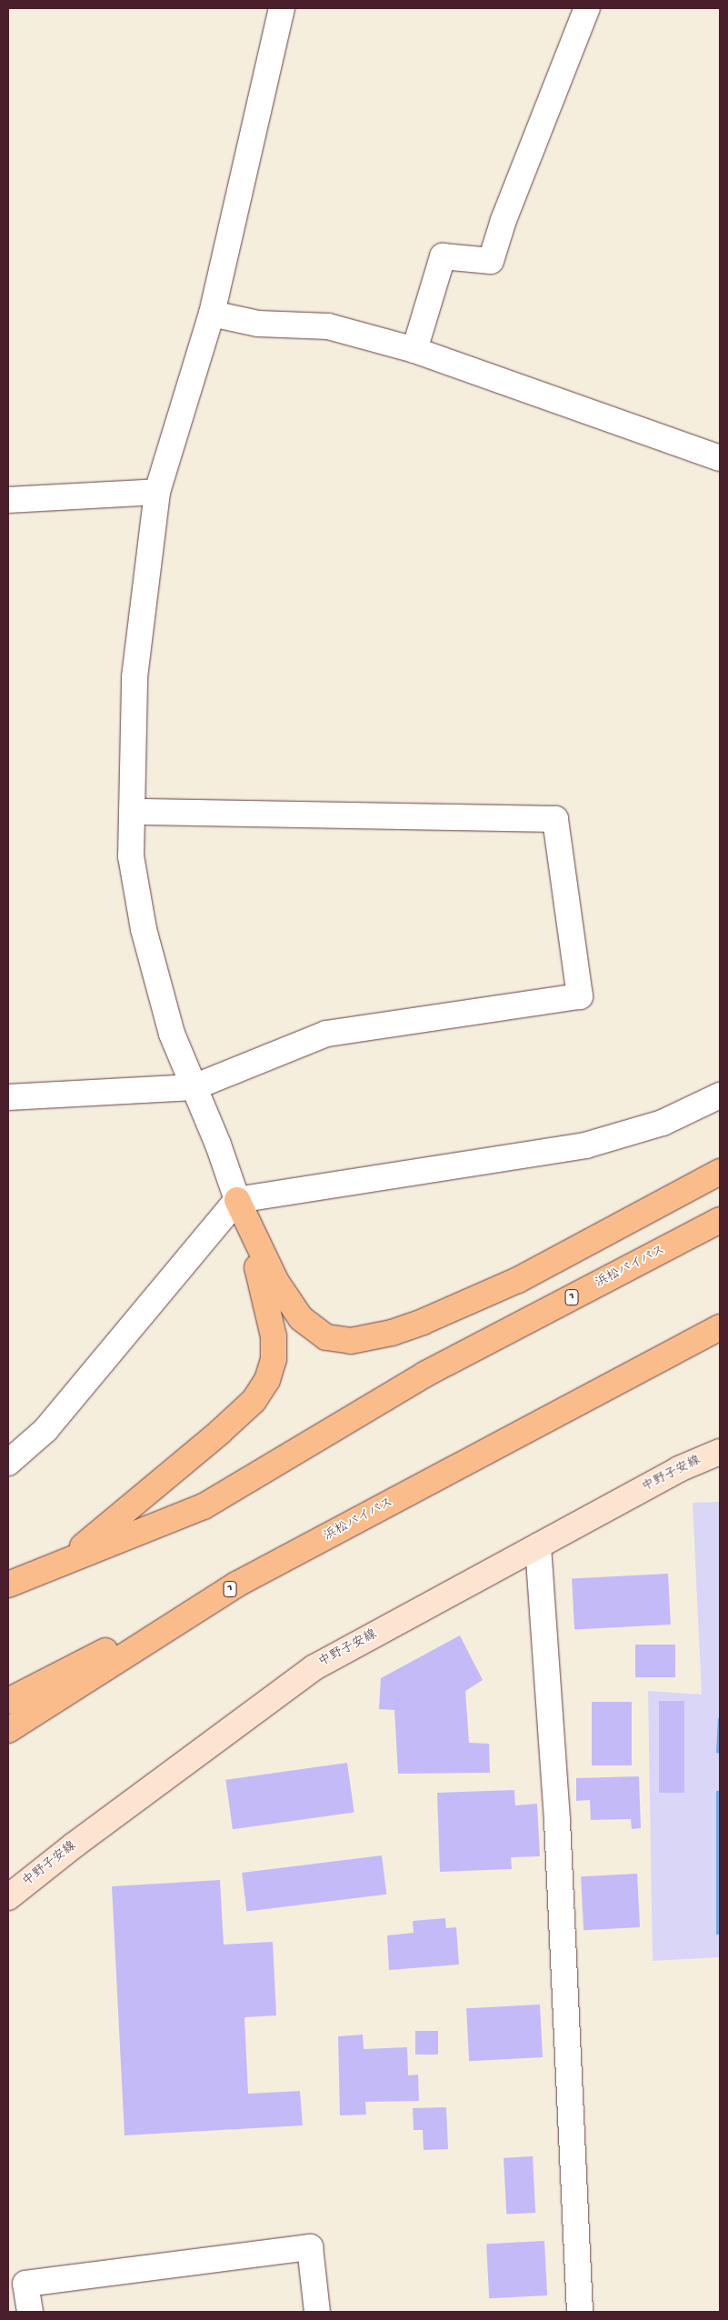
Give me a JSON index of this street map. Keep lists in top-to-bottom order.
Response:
{
  "streets": {
    "highway": ["浜松バイパス", "1"],
    "main road": ["中野子安線"]
  },
  "crossings": [
    ["浜松バイパス", "1"]
  ]
}
